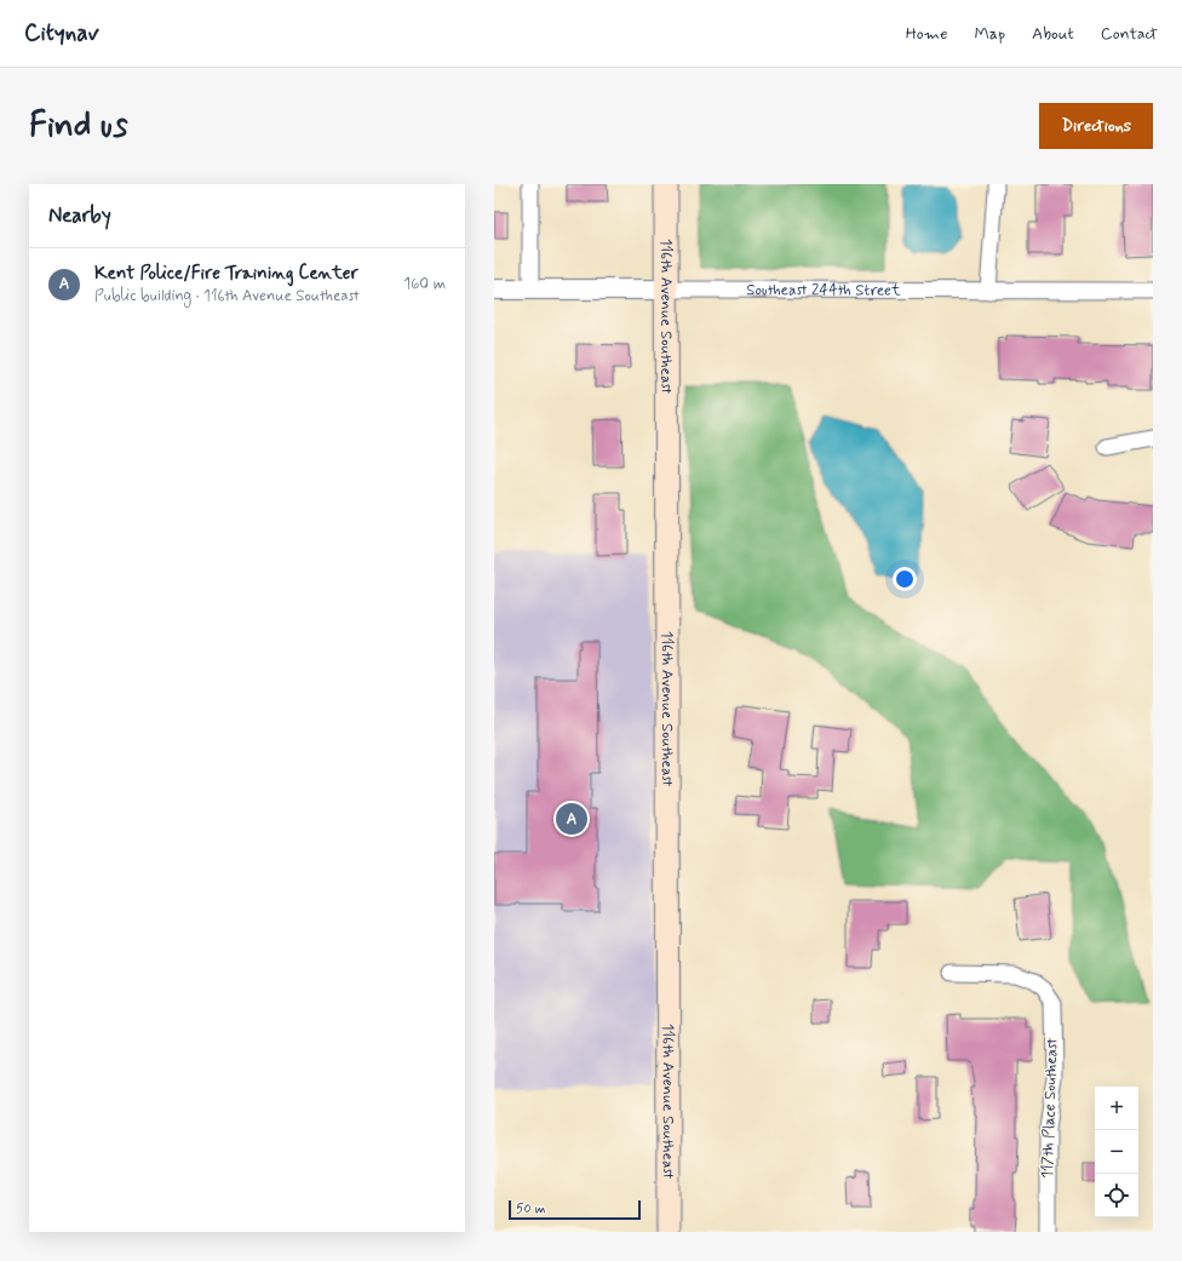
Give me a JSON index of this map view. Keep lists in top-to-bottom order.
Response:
{
  "streets": {
    "main road": ["116th Avenue Southeast"],
    "street": ["Southeast 244th Street", "117th Place Southeast"]
  },
  "crossings": [
    ["Southeast 244th Street", "116th Avenue Southeast"]
  ],
  "scale_bar": "50 m",
  "page": {
    "header": "Citynav",
    "nav": [
      "Home",
      "Map",
      "About",
      "Contact"
    ],
    "buttons": "Directions",
    "title": "Find us",
    "heading": "Nearby",
    "list": [
      {
        "mark": "A",
        "name": "Kent Police/Fire Training Center",
        "note": "Public building · 116th Avenue Southeast",
        "value": "160 m"
      }
    ],
    "pins": "A",
    "map_buttons": ["+", "−"],
    "scale": "50 m"
  }
}
